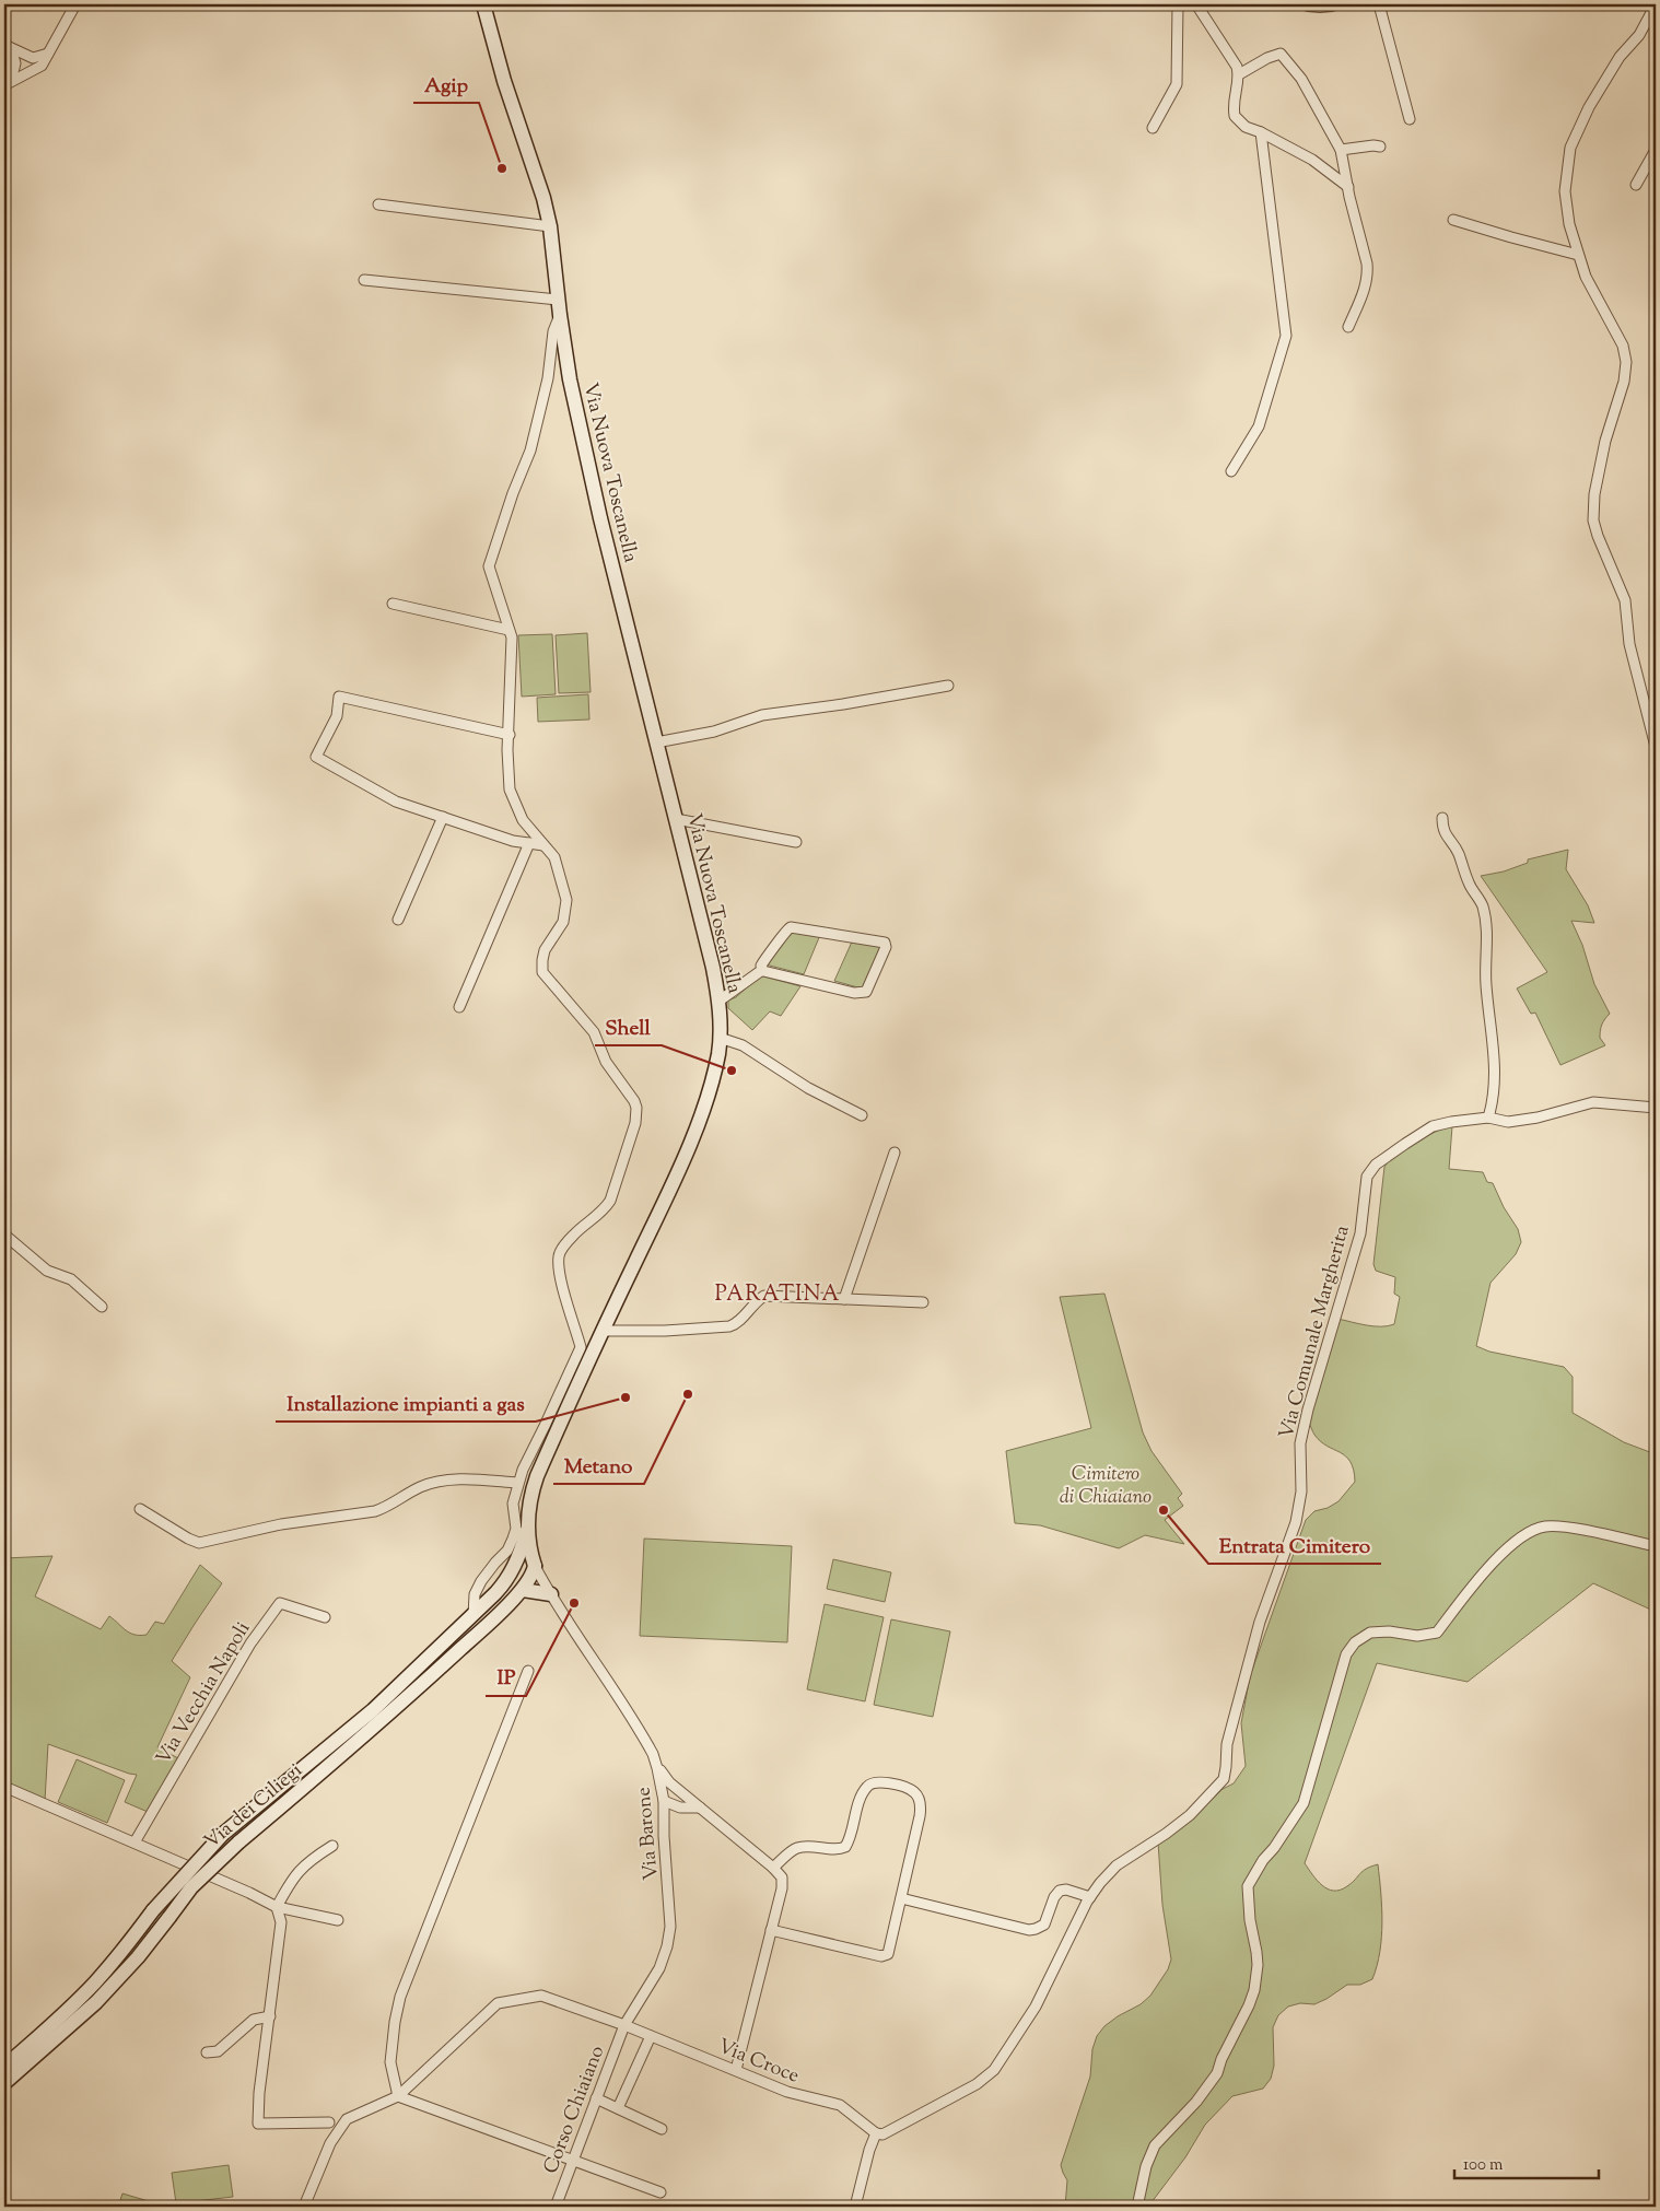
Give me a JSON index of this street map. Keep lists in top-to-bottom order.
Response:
{
  "streets": {
    "main road": ["Via Nuova Toscanella", "Via dei Ciliegi"],
    "street": [
      "Via Comunale Margherita",
      "Via Vecchia Napoli",
      "Via Barone",
      "Via Croce",
      "Corso Chiaiano"
    ]
  },
  "crossings": [
    ["Via Nuova Toscanella", "Via dei Ciliegi"],
    ["Via Nuova Toscanella", "Via Barone"],
    ["Via Comunale Margherita", "Via Croce"],
    ["Via dei Ciliegi", "Via Barone"],
    ["Via Barone", "Via Croce"],
    ["Via Barone", "Corso Chiaiano"],
    ["Via Croce", "Corso Chiaiano"]
  ],
  "districts": ["PARATINA"],
  "parks": ["Cimitero di Chiaiano"],
  "places": [
    "Agip",
    "Shell",
    "Metano",
    "Installazione impianti a gas",
    "Entrata Cimitero",
    "IP"
  ],
  "scale_bar": "100 m"
}
